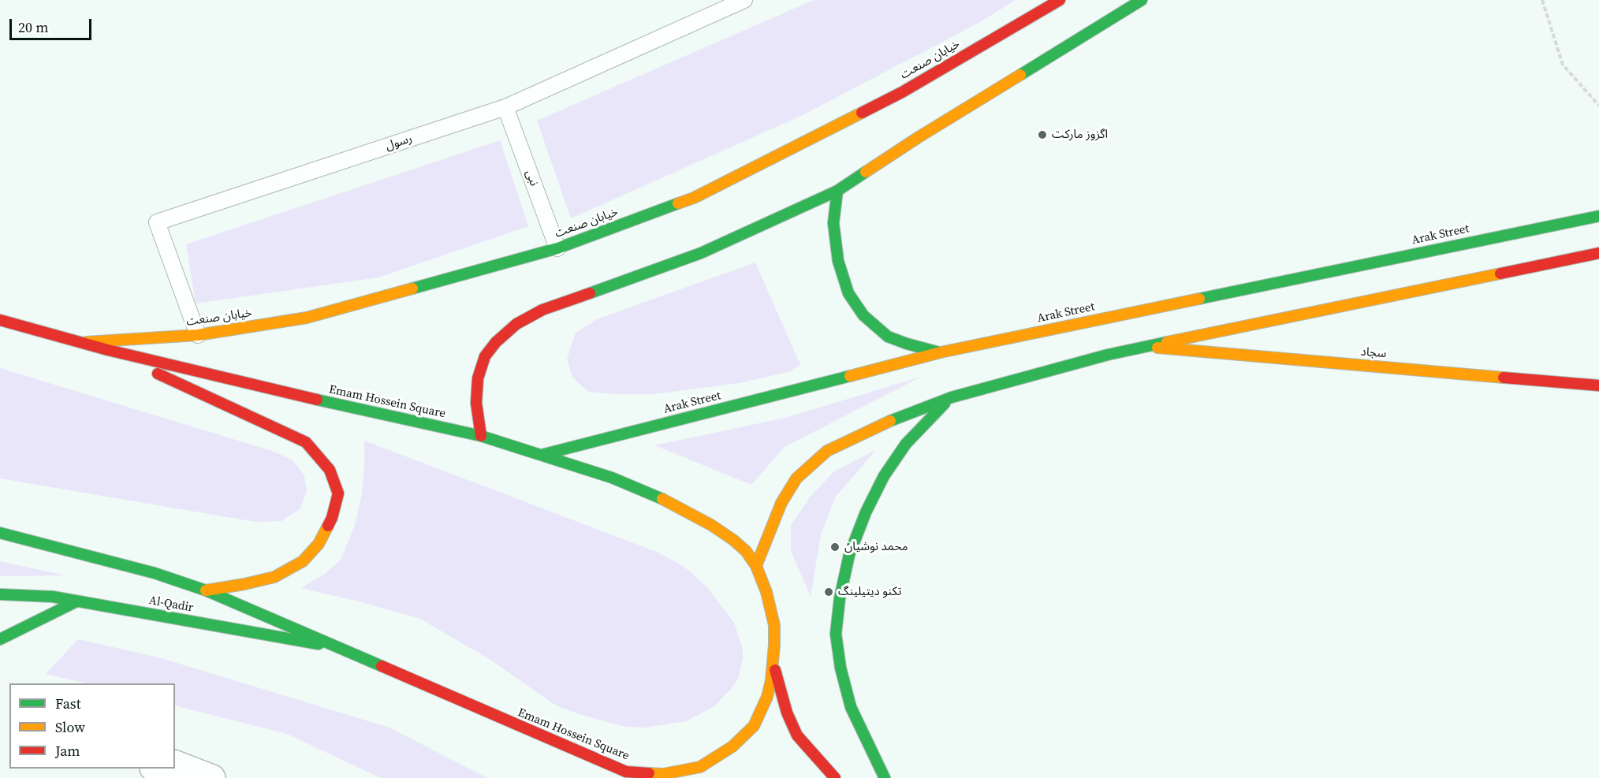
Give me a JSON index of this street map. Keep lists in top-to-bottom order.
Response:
{
  "streets": {
    "main road": [
      "خیابان صنعت",
      "Arak Street",
      "سجاد",
      "Emam Hossein Square",
      "Al-Qadir"
    ],
    "lane": ["رسول", "نبی"]
  },
  "crossings": [
    ["خیابان صنعت", "رسول"],
    ["خیابان صنعت", "نبی"],
    ["خیابان صنعت", "Emam Hossein Square"],
    ["رسول", "نبی"],
    ["Arak Street", "Emam Hossein Square"],
    ["Emam Hossein Square", "Al-Qadir"]
  ],
  "places": ["اگزوز مارکت", "محمد نوشیان", "تکنو دیتیلینگ"],
  "legend": ["Fast", "Slow", "Jam"],
  "scale_bar": "20 m"
}
